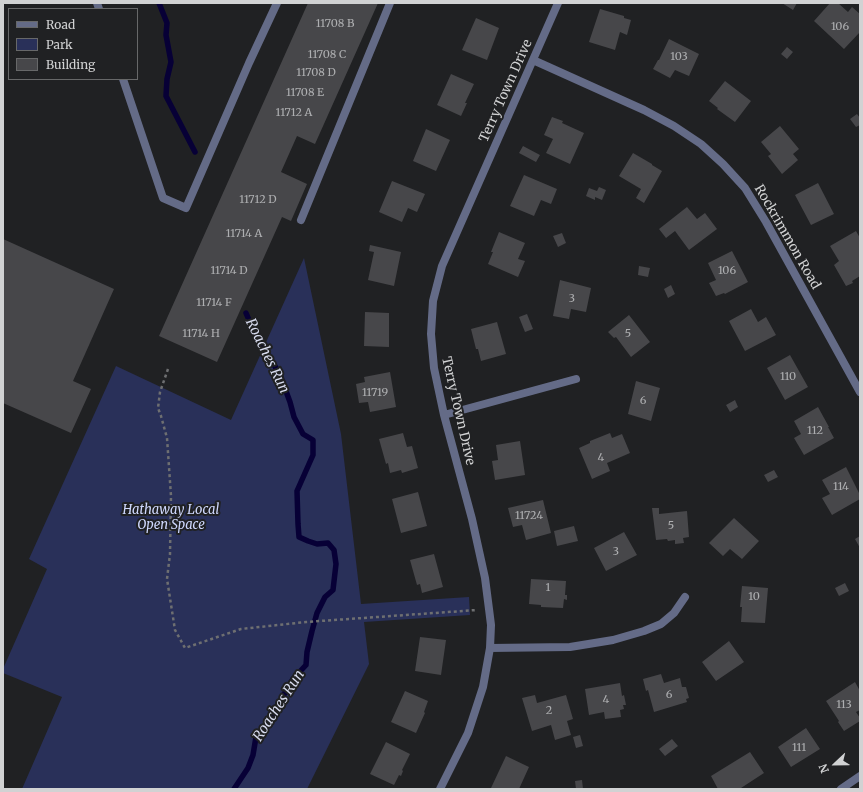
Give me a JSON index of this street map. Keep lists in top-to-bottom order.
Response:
{
  "streets": {
    "street": ["Terry Town Drive", "Rockrimmon Road"]
  },
  "crossings": [
    ["Terry Town Drive", "Rockrimmon Road"]
  ],
  "water": ["Roaches Run"],
  "parks": ["Hathaway Local Open Space"],
  "house_numbers": [
    "11708 B",
    "106",
    "11708 C",
    "103",
    "11708 D",
    "11708 E",
    "11712 A",
    "11712 D",
    "11714 A",
    "11714 D",
    "106",
    "3",
    "11714 F",
    "11714 H",
    "5",
    "110",
    "11719",
    "6",
    "112",
    "4",
    "114",
    "11724",
    "5",
    "3",
    "1",
    "10",
    "6",
    "4",
    "113",
    "2",
    "111"
  ],
  "legend": ["Road", "Park", "Building"],
  "north": "left"
}
